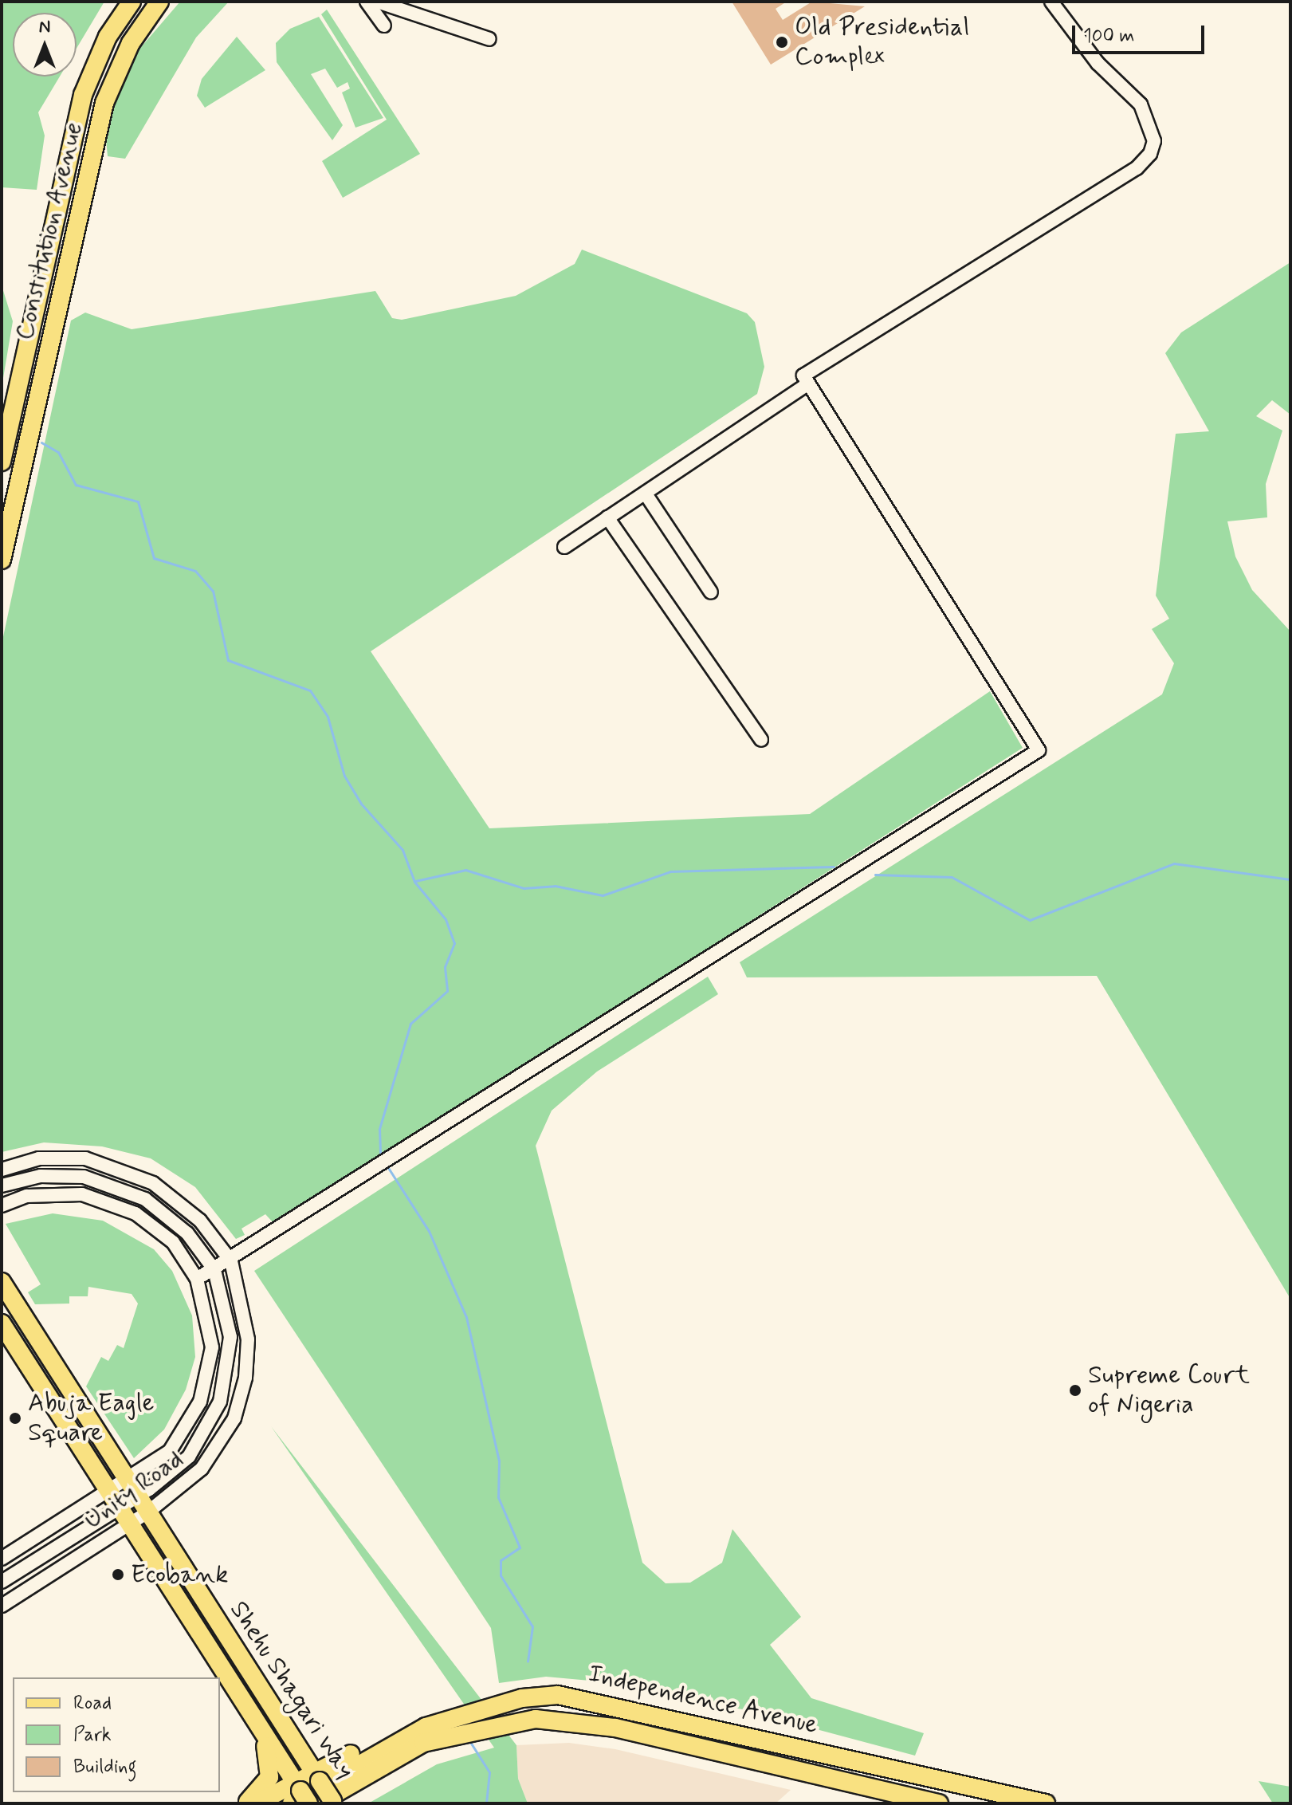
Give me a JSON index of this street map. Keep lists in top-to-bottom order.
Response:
{
  "streets": {
    "main road": ["Constitution Avenue", "Shehu Shagari Way", "Independence Avenue"],
    "street": ["Unity Road"]
  },
  "crossings": [
    ["Unity Road", "Shehu Shagari Way"],
    ["Shehu Shagari Way", "Independence Avenue"]
  ],
  "places": [
    "Old Presidential Complex",
    "Supreme Court of Nigeria",
    "Abuja Eagle Square",
    "Ecobank"
  ],
  "legend": ["Road", "Park", "Building"],
  "scale_bar": "100 m",
  "north": "top"
}
